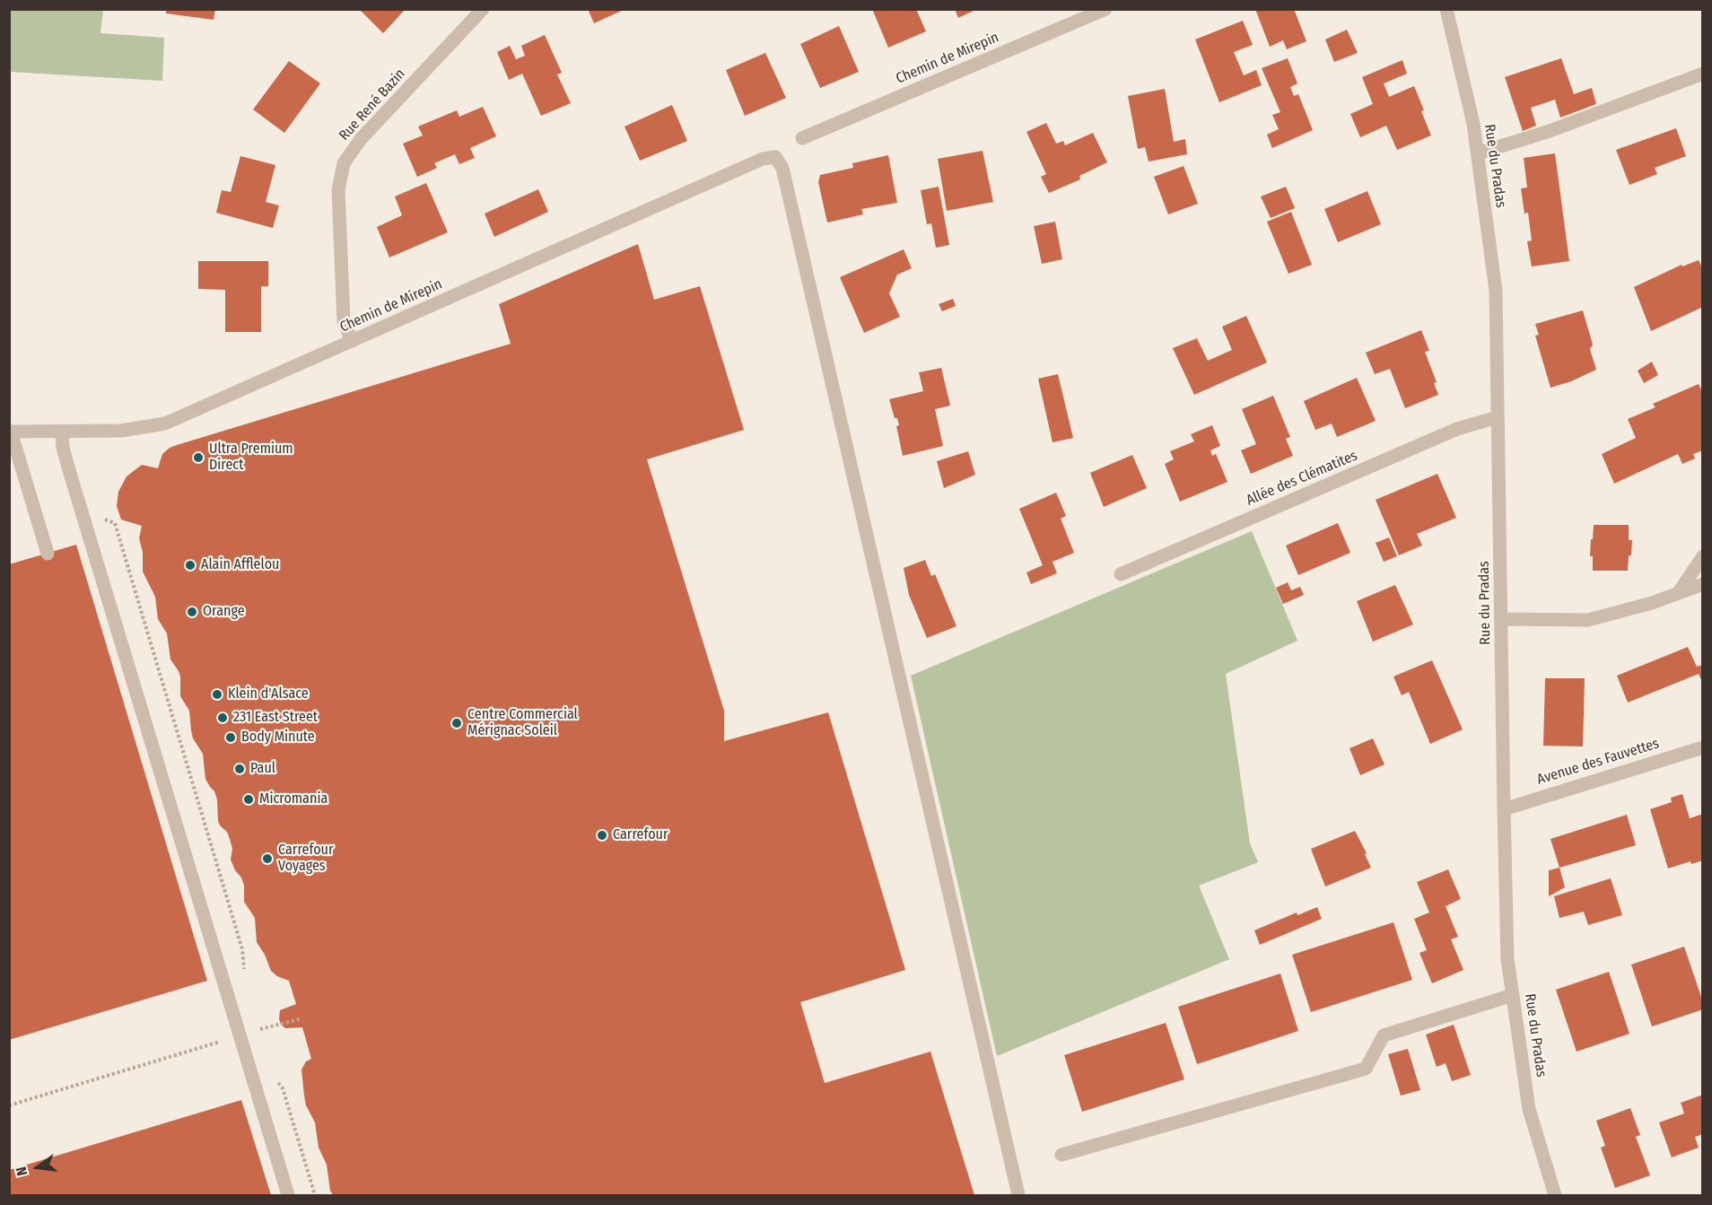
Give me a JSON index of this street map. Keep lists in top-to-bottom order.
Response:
{
  "streets": {
    "street": [
      "Chemin de Mirepin",
      "Rue René Bazin",
      "Rue du Pradas",
      "Allée des Clématites",
      "Avenue des Fauvettes"
    ]
  },
  "crossings": [
    ["Chemin de Mirepin", "Rue René Bazin"],
    ["Rue du Pradas", "Allée des Clématites"],
    ["Rue du Pradas", "Avenue des Fauvettes"]
  ],
  "places": [
    "Ultra Premium Direct",
    "Alain Afflelou",
    "Orange",
    "Klein d'Alsace",
    "231 East Street",
    "Centre Commercial Mérignac Soleil",
    "Body Minute",
    "Paul",
    "Micromania",
    "Carrefour",
    "Carrefour Voyages"
  ],
  "north": "left"
}
